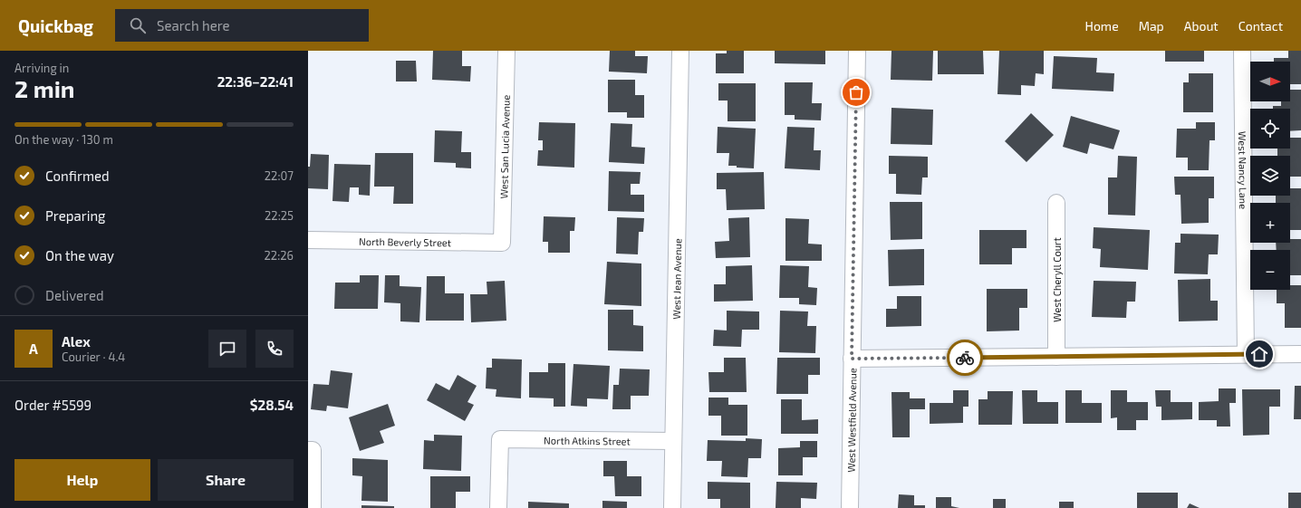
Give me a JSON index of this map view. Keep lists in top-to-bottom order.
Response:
{
  "streets": {
    "street": [
      "West San Lucia Avenue",
      "West Nancy Lane",
      "North Beverly Street",
      "West Jean Avenue",
      "West Cheryll Court",
      "West Westfield Avenue",
      "North Atkins Street"
    ]
  },
  "crossings": [
    ["West San Lucia Avenue", "North Beverly Street"],
    ["West Jean Avenue", "North Atkins Street"]
  ],
  "north": "right",
  "page": {
    "header": "Quickbag",
    "search": "Search here",
    "nav": [
      "Home",
      "Map",
      "About",
      "Contact"
    ],
    "heading": ["2 min", "Arriving in", "22:36–22:41"],
    "panel": [
      "Alex",
      "Courier · 4.4",
      "Order #5599",
      "$28.54"
    ],
    "map_buttons": ["+", "−"],
    "bar": "On the way · 130 m",
    "list": [
      ["Confirmed", "22:07"],
      ["Preparing", "22:25"],
      ["On the way", "22:26"],
      "Delivered"
    ],
    "round": "A",
    "buttons": ["Help", "Share"]
  }
}
